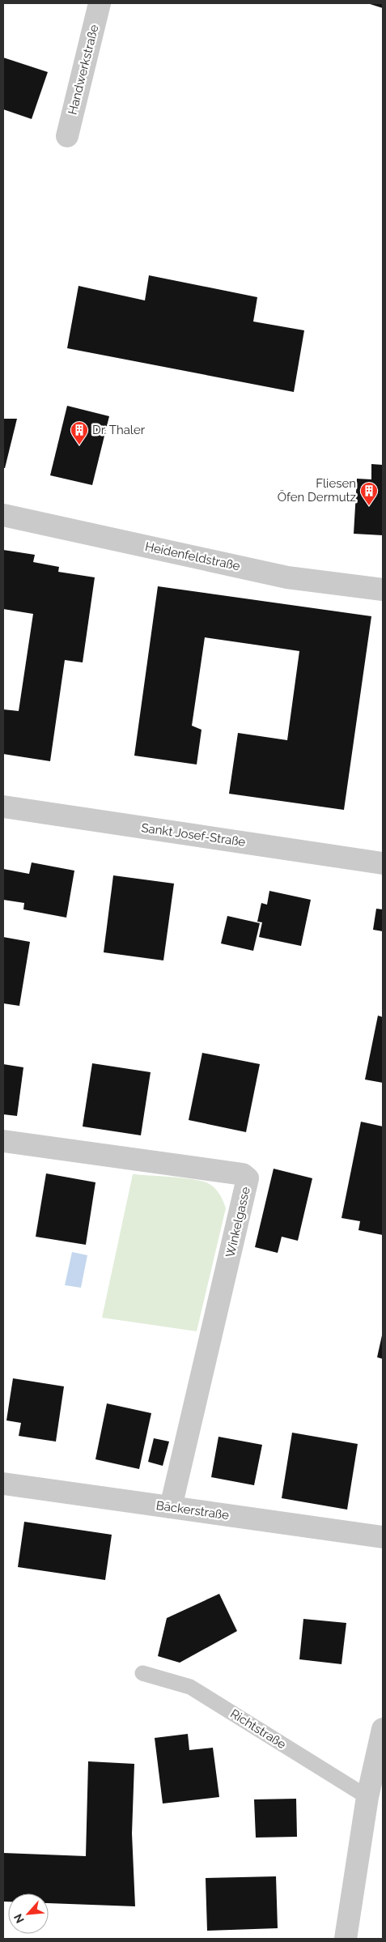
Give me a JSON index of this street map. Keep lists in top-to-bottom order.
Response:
{
  "streets": {
    "street": [
      "Handwerkstraße",
      "Heidenfeldstraße",
      "Sankt Josef-Straße",
      "Winkelgasse",
      "Bäckerstraße"
    ],
    "lane": ["Richtstraße"]
  },
  "crossings": [
    ["Winkelgasse", "Bäckerstraße"]
  ],
  "places": {
    "building": ["Dr. Thaler", "Fliesen Öfen Dermutz"]
  },
  "north": "bottom left"
}
